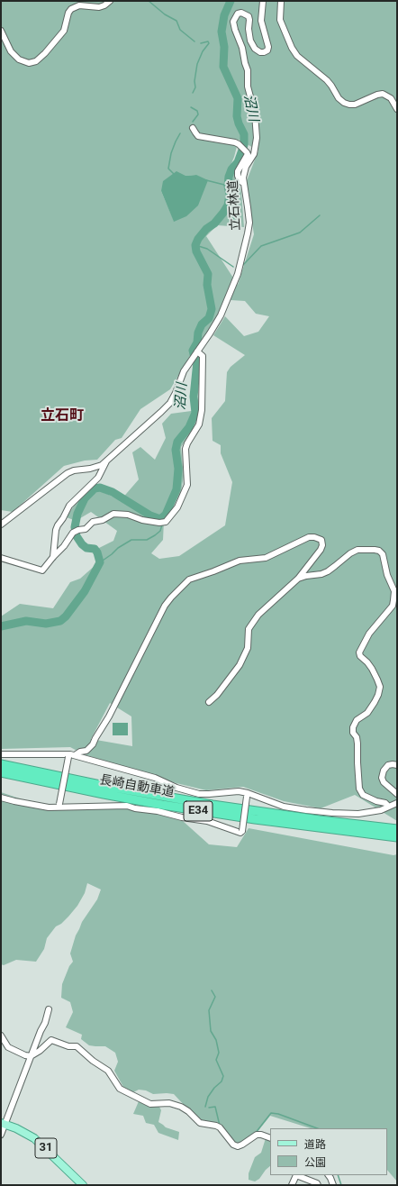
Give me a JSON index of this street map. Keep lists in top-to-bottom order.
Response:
{
  "streets": {
    "highway": ["長崎自動車道", "E34"],
    "main road": ["31"],
    "street": ["立石林道"]
  },
  "districts": ["立石町"],
  "water": ["沼川"],
  "legend": ["道路", "公園"]
}
